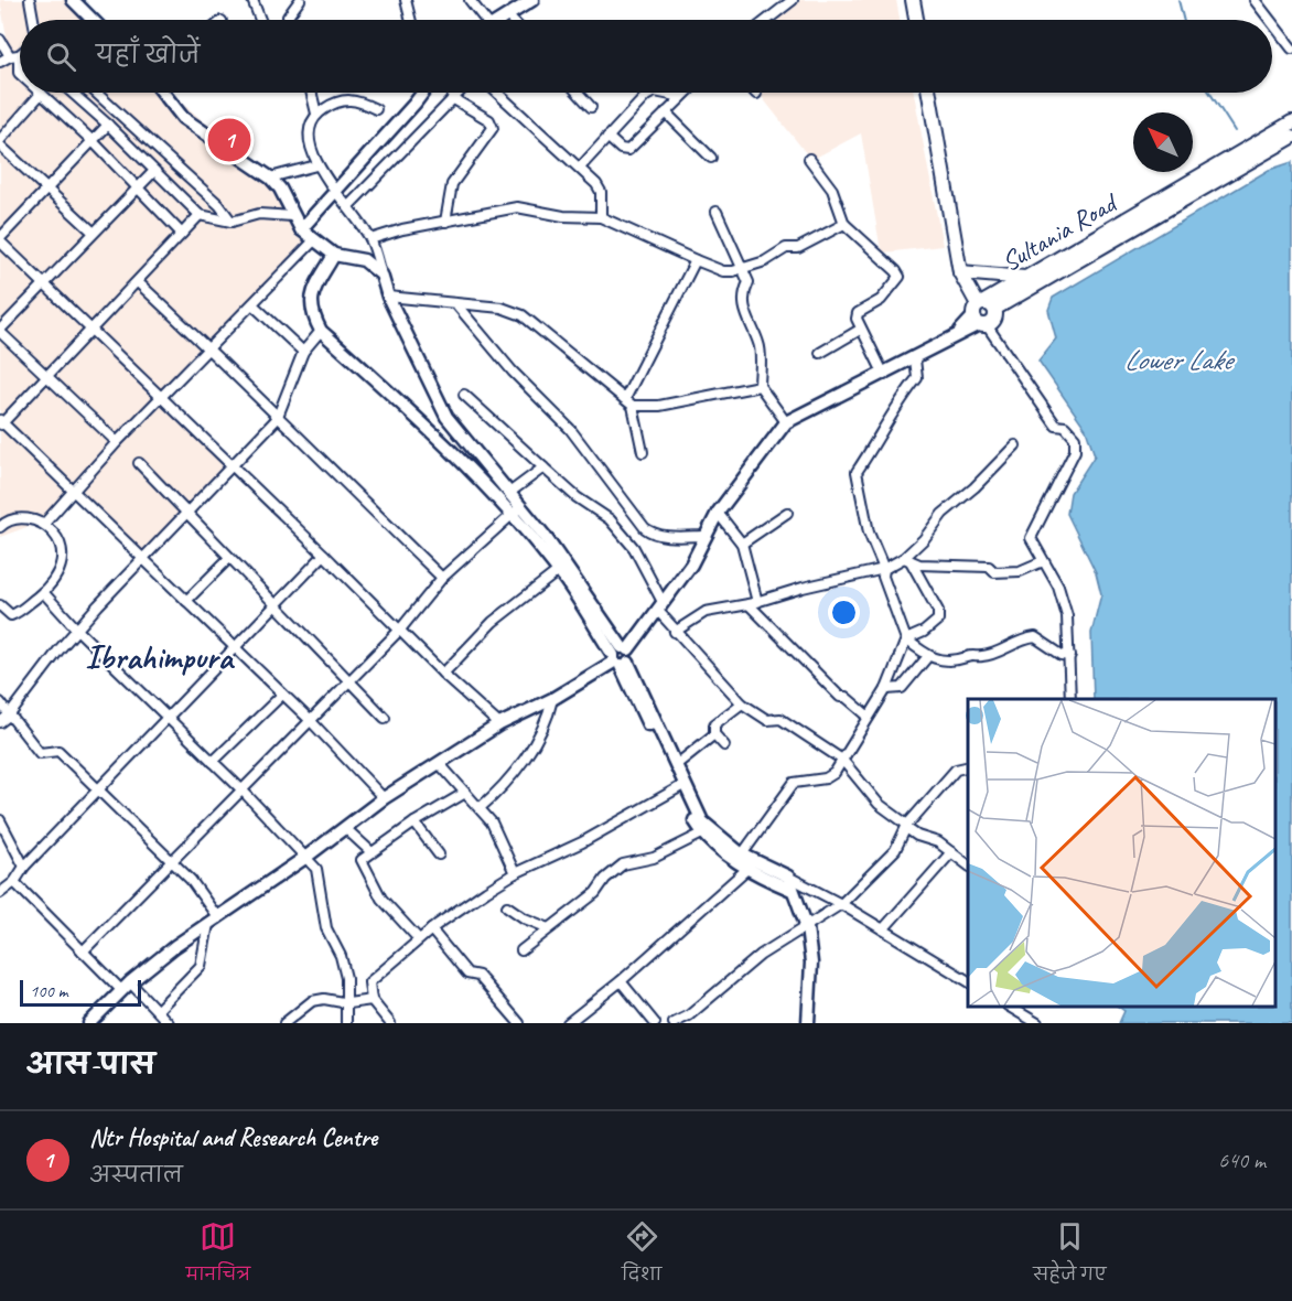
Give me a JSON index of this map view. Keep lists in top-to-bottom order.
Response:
{
  "streets": {
    "main road": ["Sultania Road"]
  },
  "districts": ["Ibrahimpura"],
  "water": ["Lower Lake"],
  "scale_bar": "100 m",
  "north": "top left",
  "page": {
    "search": "यहाँ खोजें",
    "pins": "1",
    "scale": "100 m",
    "heading": "आस-पास",
    "list": [
      {
        "mark": "1",
        "name": "Ntr Hospital and Research Centre",
        "note": "अस्पताल",
        "value": "640 m"
      }
    ],
    "nav": ["मानचित्र", "दिशा", "सहेजे गए"]
  }
}
